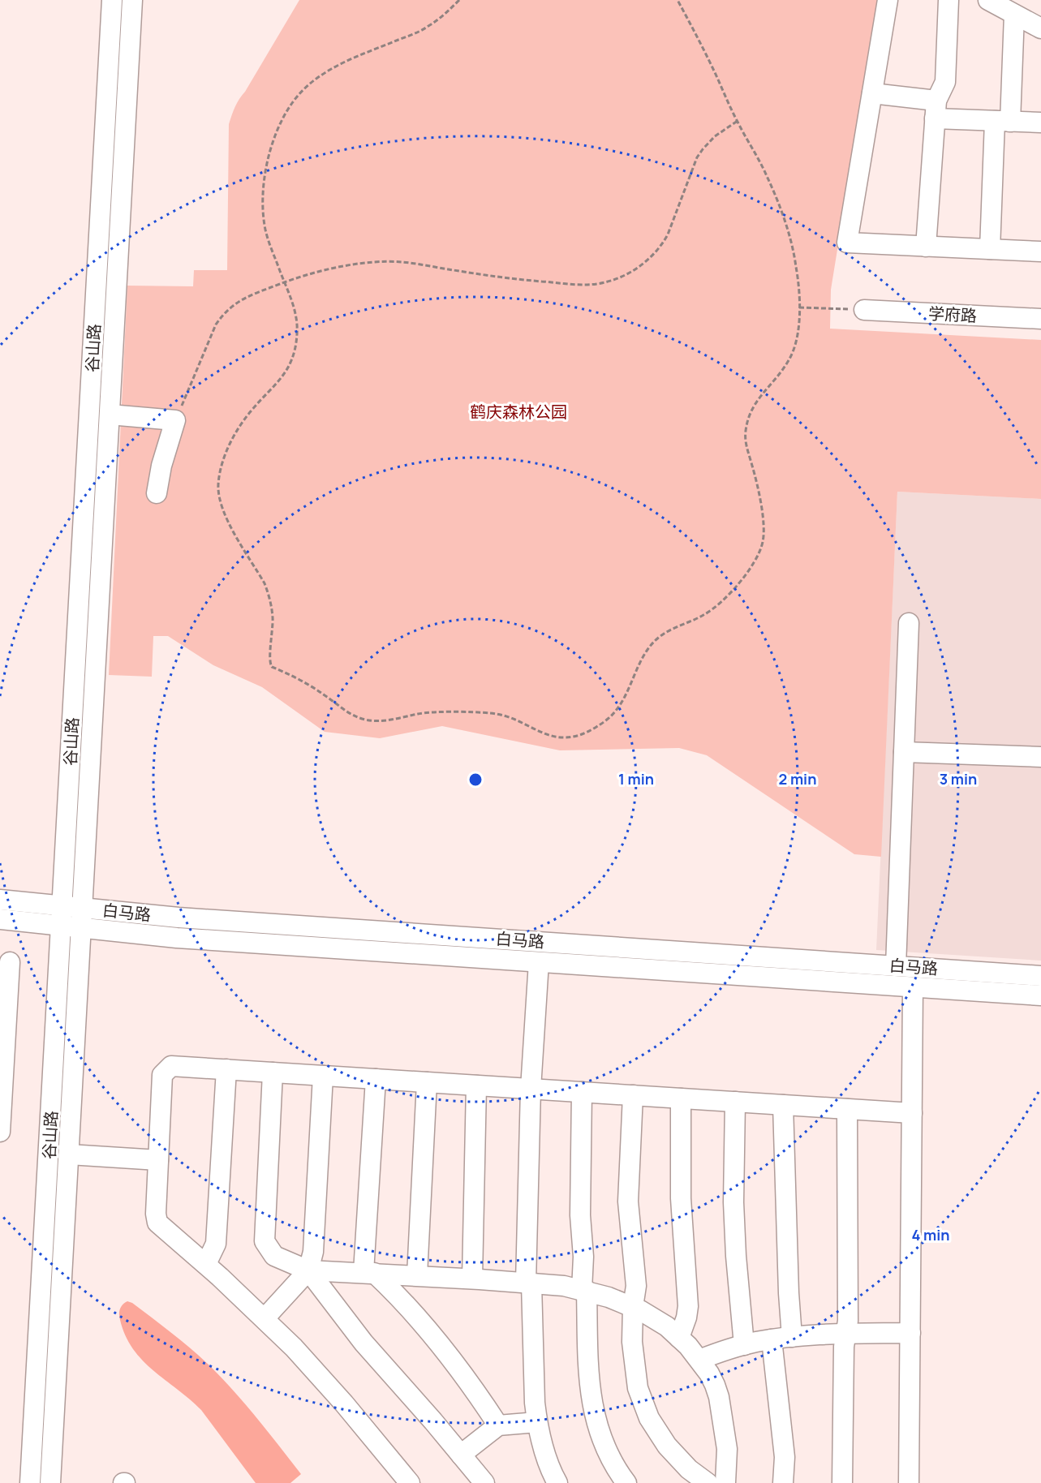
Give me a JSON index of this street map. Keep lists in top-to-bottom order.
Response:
{
  "streets": {
    "street": ["学府路", "谷山路", "白马路"]
  },
  "crossings": [
    ["谷山路", "白马路"]
  ],
  "parks": ["鹤庆森林公园"],
  "rings": [
    "1 min",
    "2 min",
    "3 min",
    "4 min"
  ]
}
